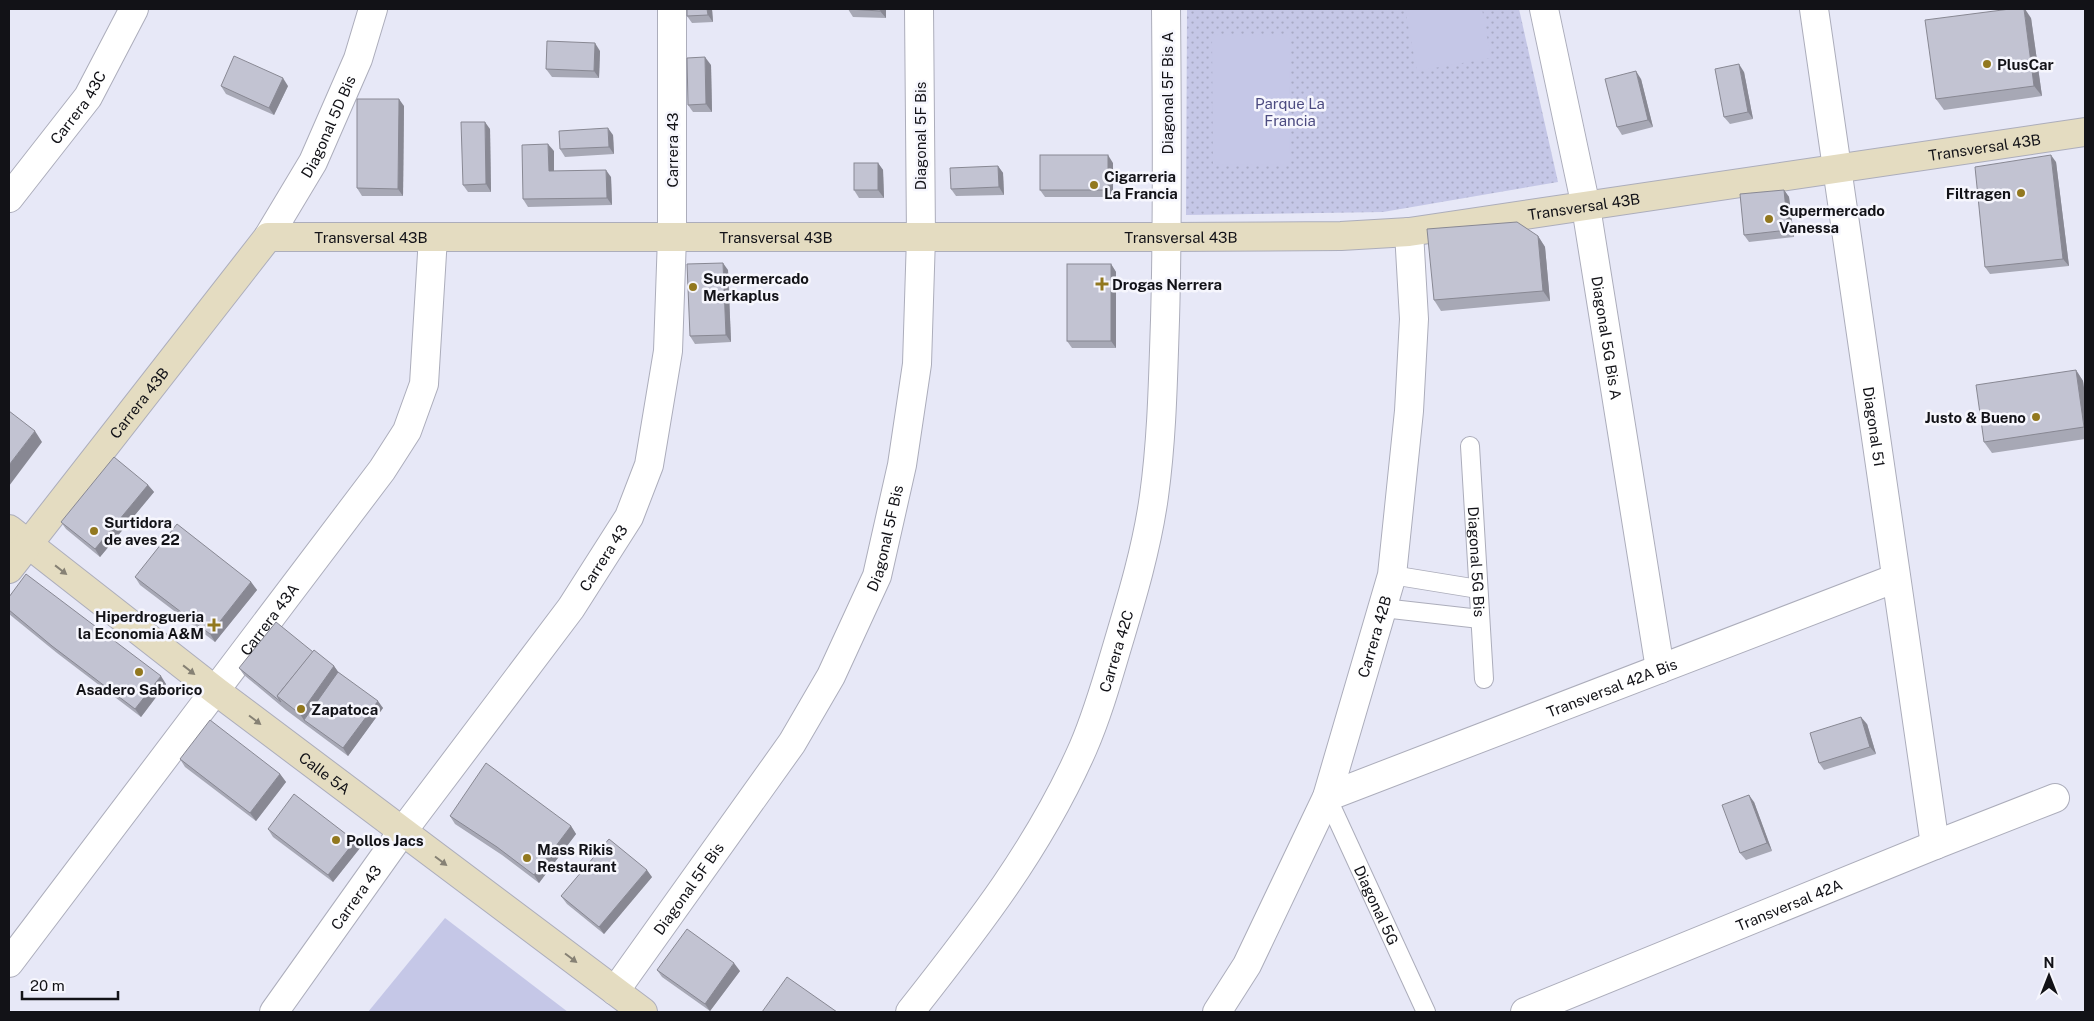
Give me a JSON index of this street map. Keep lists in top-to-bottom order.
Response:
{
  "streets": {
    "street": [
      "Diagonal 5F Bis A",
      "Carrera 43C",
      "Diagonal 5D Bis",
      "Diagonal 5F Bis",
      "Transversal 43B",
      "Carrera 43",
      "Diagonal 5G Bis A",
      "Carrera 43B",
      "Diagonal 51",
      "Carrera 43A",
      "Carrera 42B",
      "Carrera 42C",
      "Transversal 42A Bis",
      "Calle 5A",
      "Transversal 42A"
    ],
    "lane": ["Diagonal 5G Bis", "Diagonal 5G"]
  },
  "crossings": [
    ["Diagonal 5F Bis A", "Transversal 43B"],
    ["Diagonal 5F Bis A", "Carrera 42C"],
    ["Diagonal 5D Bis", "Transversal 43B"],
    ["Diagonal 5D Bis", "Carrera 43B"],
    ["Diagonal 5F Bis", "Transversal 43B"],
    ["Diagonal 5F Bis", "Calle 5A"],
    ["Transversal 43B", "Carrera 43"],
    ["Transversal 43B", "Diagonal 5G Bis A"],
    ["Transversal 43B", "Carrera 43B"],
    ["Transversal 43B", "Diagonal 51"],
    ["Transversal 43B", "Carrera 43A"],
    ["Transversal 43B", "Carrera 42B"],
    ["Transversal 43B", "Carrera 42C"],
    ["Carrera 43", "Calle 5A"],
    ["Diagonal 5G Bis A", "Transversal 42A Bis"],
    ["Carrera 43B", "Calle 5A"],
    ["Diagonal 51", "Transversal 42A Bis"],
    ["Diagonal 51", "Transversal 42A"],
    ["Carrera 43A", "Calle 5A"],
    ["Carrera 42B", "Transversal 42A Bis"],
    ["Carrera 42B", "Diagonal 5G"],
    ["Transversal 42A Bis", "Diagonal 5G"]
  ],
  "one_way": ["Calle 5A"],
  "parks": ["Parque La Francia"],
  "places": {
    "other": [
      "PlusCar",
      "Cigarreria La Francia",
      "Filtragen",
      "Supermercado Vanessa",
      "Supermercado Merkaplus",
      "Justo & Bueno",
      "Surtidora de aves 22",
      "Asadero Saborico",
      "Zapatoca",
      "Pollos Jacs",
      "Mass Rikis Restaurant"
    ],
    "health": ["Drogas Nerrera", "Hiperdrogueria la Economia A&M"]
  },
  "scale_bar": "20 m",
  "north": "top"
}
